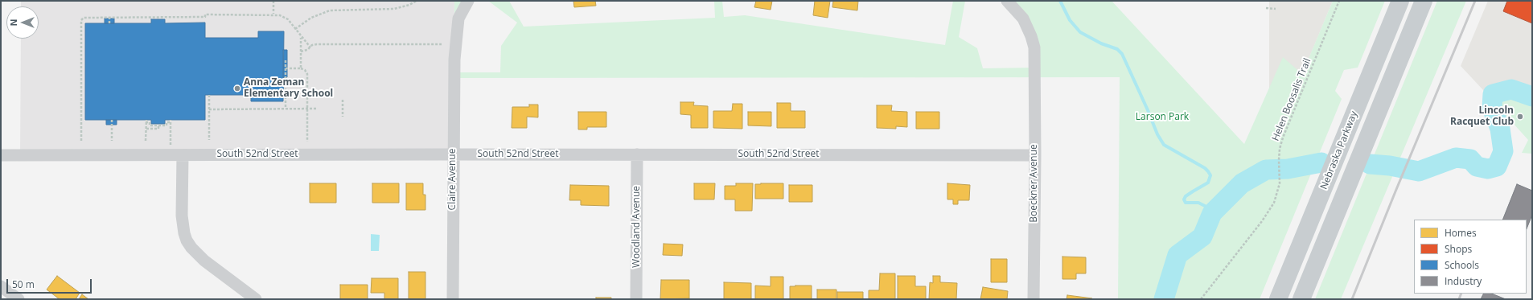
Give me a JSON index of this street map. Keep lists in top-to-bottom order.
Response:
{
  "streets": {
    "main road": ["Nebraska Parkway"],
    "street": [
      "South 52nd Street",
      "Claire Avenue",
      "Boeckner Avenue",
      "Woodland Avenue"
    ],
    "path": ["Helen Boosalis Trail"]
  },
  "crossings": [
    ["South 52nd Street", "Claire Avenue"],
    ["South 52nd Street", "Boeckner Avenue"],
    ["South 52nd Street", "Woodland Avenue"]
  ],
  "parks": ["Larson Park"],
  "places": ["Anna Zeman Elementary School", "Lincoln Racquet Club"],
  "legend": [
    "Homes",
    "Shops",
    "Schools",
    "Industry"
  ],
  "scale_bar": "50 m",
  "north": "left"
}
